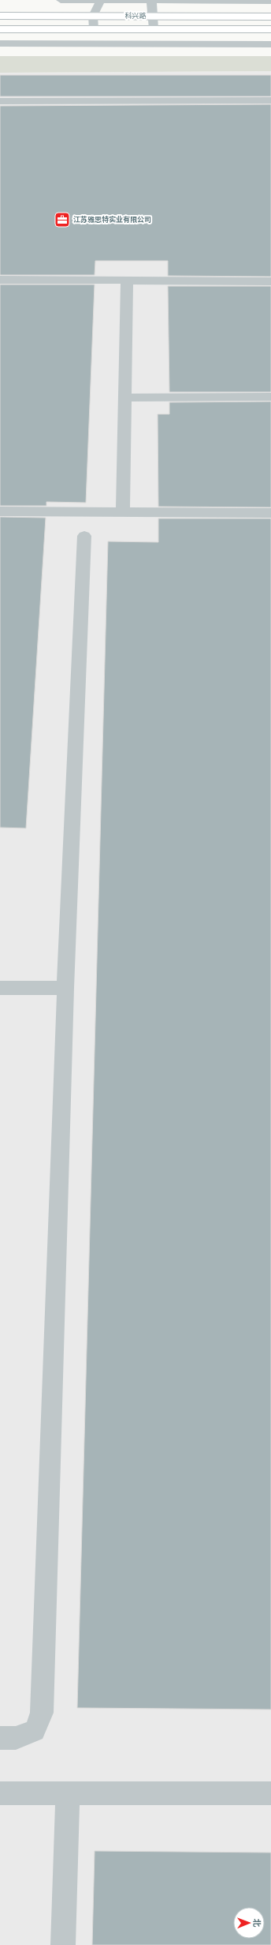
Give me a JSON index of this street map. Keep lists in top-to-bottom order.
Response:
{
  "streets": {
    "main road": ["科兴路"]
  },
  "places": {
    "office": ["江苏雅思特实业有限公司"]
  },
  "north": "right"
}
